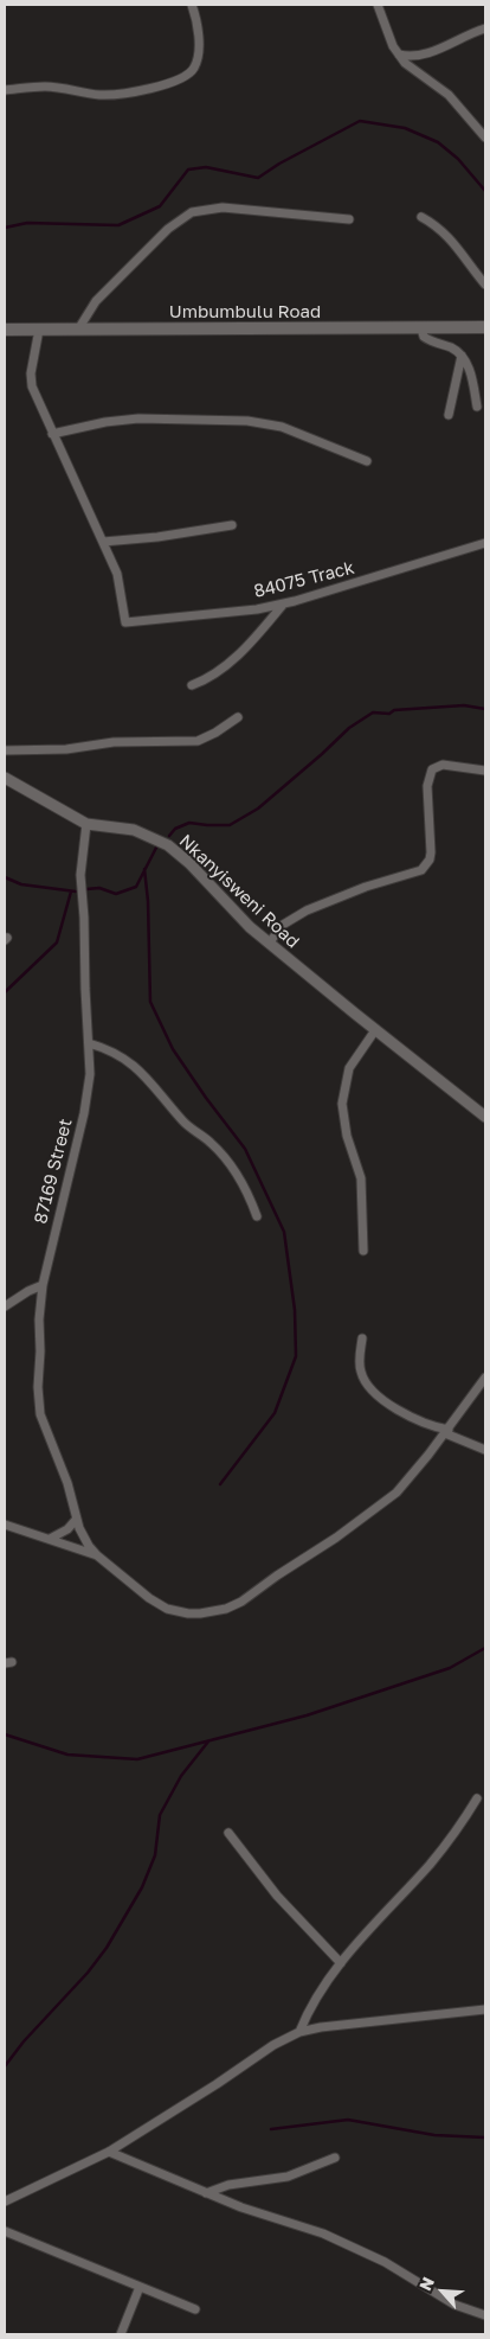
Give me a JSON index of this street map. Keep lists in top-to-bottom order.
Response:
{
  "streets": {
    "main road": ["Umbumbulu Road"],
    "street": ["84075 Track", "Nkanyisweni Road", "87169 Street"]
  },
  "crossings": [
    ["Nkanyisweni Road", "87169 Street"]
  ],
  "north": "top left"
}
